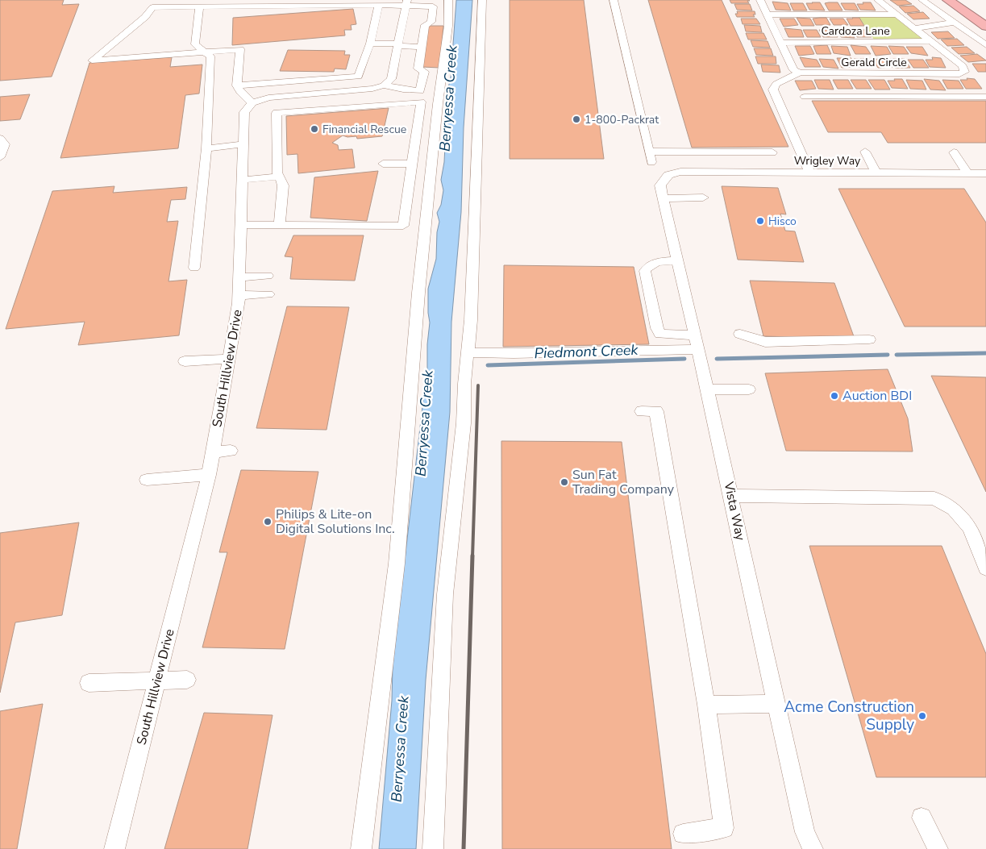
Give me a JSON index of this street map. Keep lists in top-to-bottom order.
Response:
{
  "streets": {
    "street": [
      "Cardoza Lane",
      "Gerald Circle",
      "Wrigley Way",
      "South Hillview Drive",
      "Vista Way"
    ]
  },
  "crossings": [
    ["Cardoza Lane", "Gerald Circle"],
    ["Wrigley Way", "Vista Way"]
  ],
  "water": ["Berryessa Creek", "Piedmont Creek"],
  "places": [
    "1-800-Packrat",
    "Financial Rescue",
    "Hisco",
    "Auction BDI",
    "Sun Fat Trading Company",
    "Philips & Lite-on Digital Solutions Inc.",
    "Acme Construction Supply"
  ]
}
